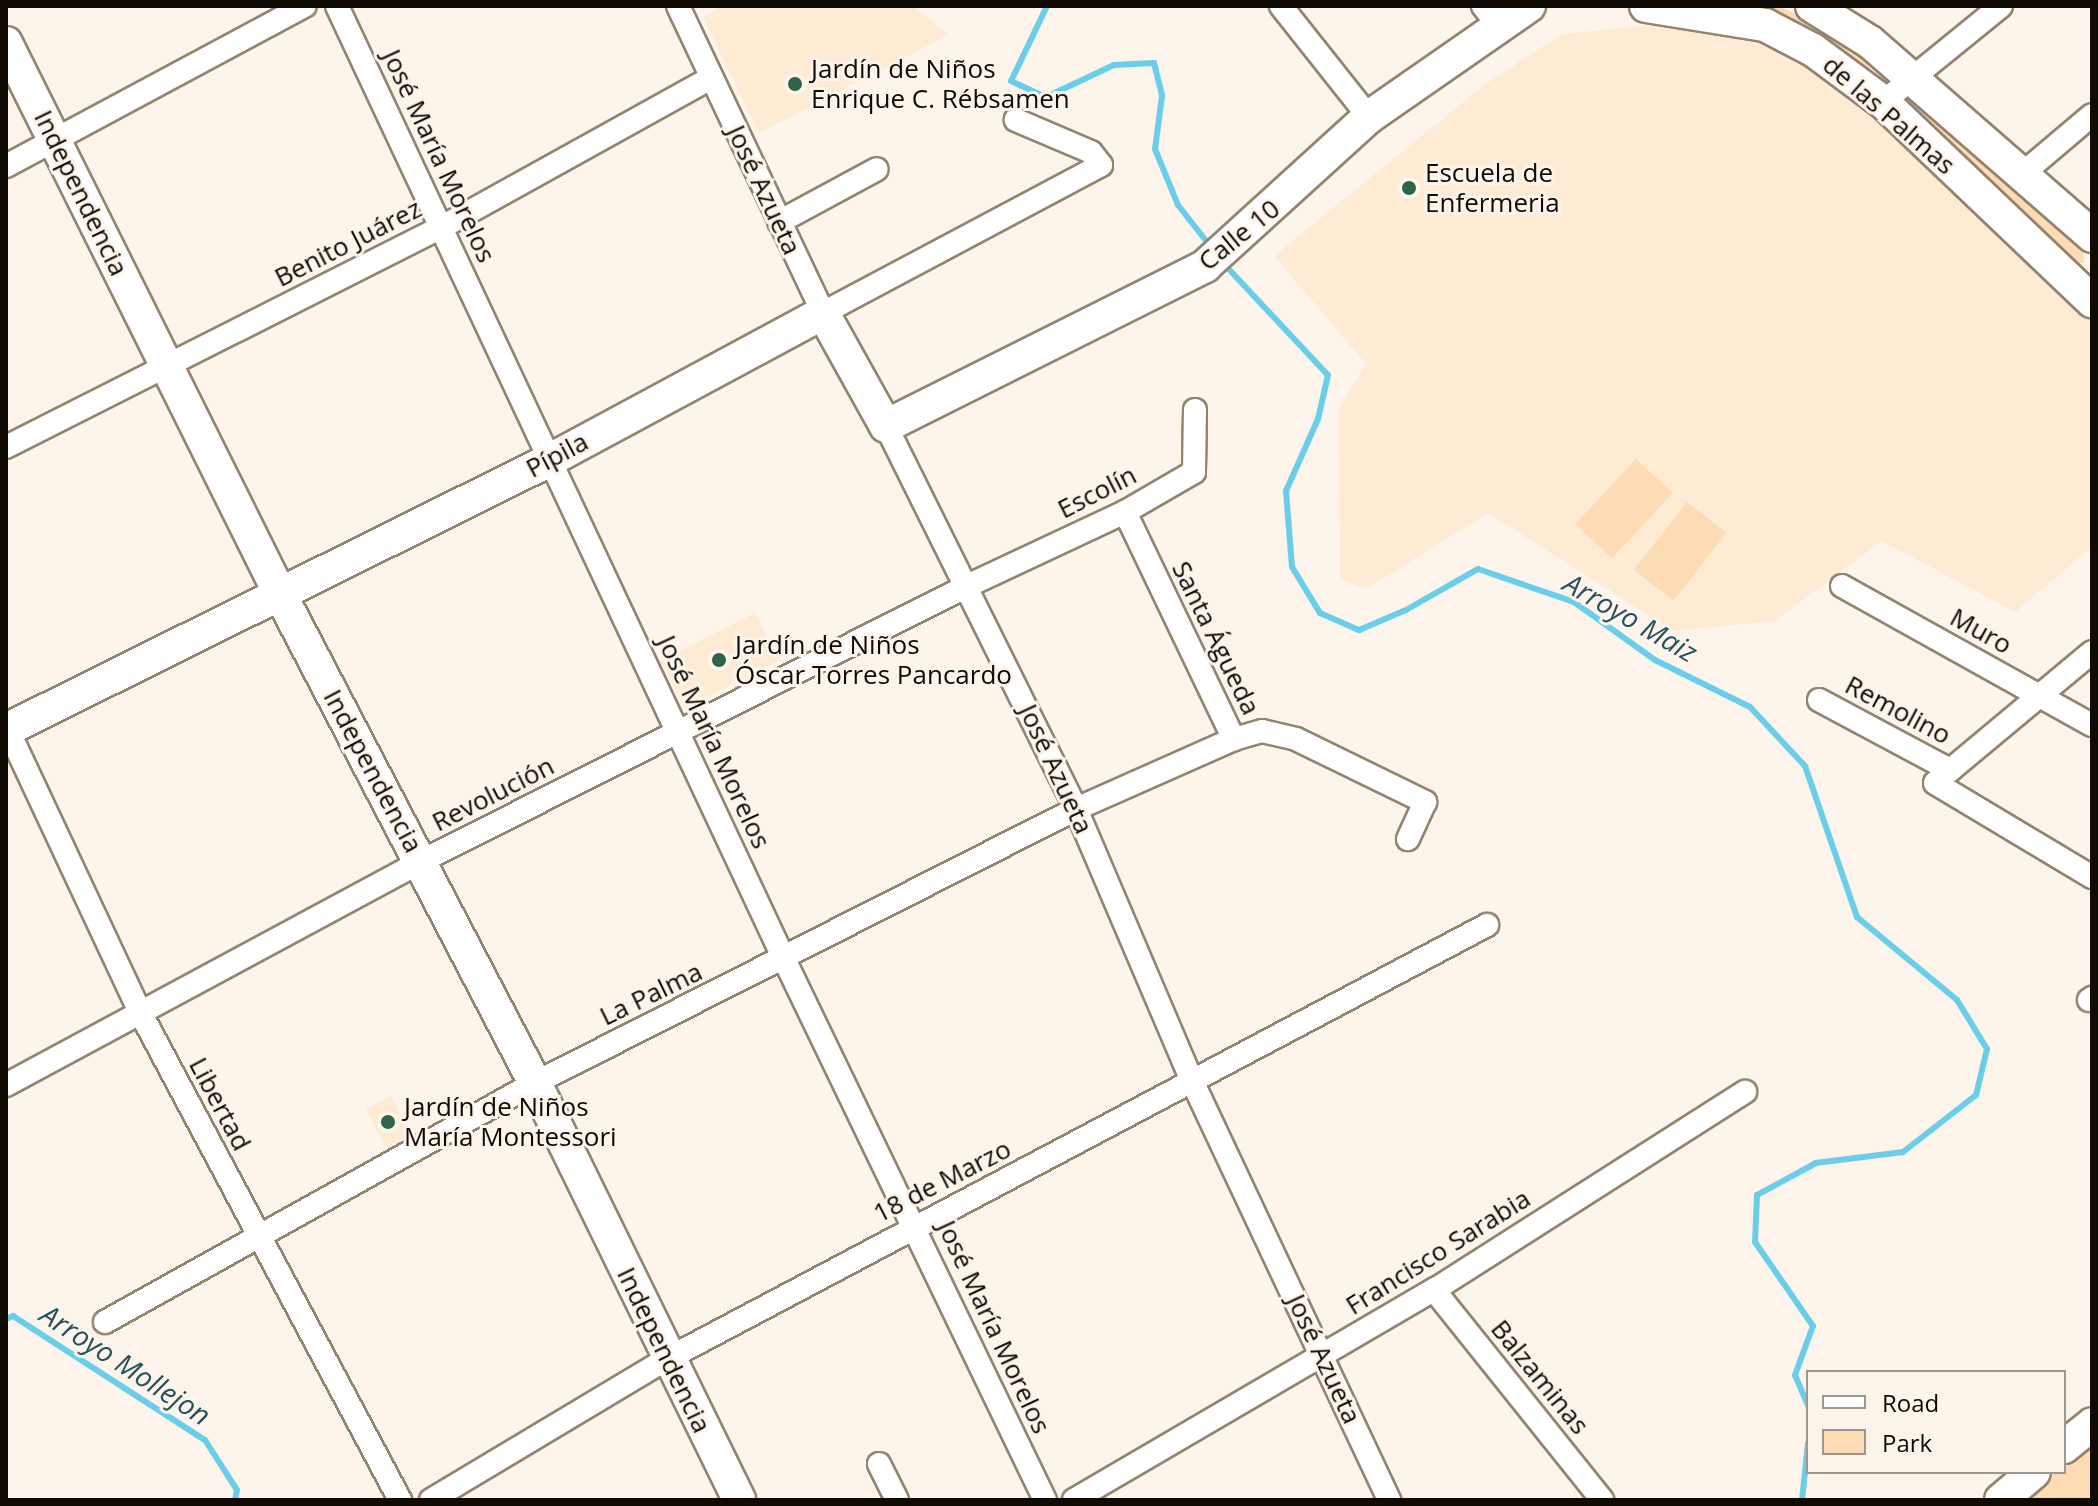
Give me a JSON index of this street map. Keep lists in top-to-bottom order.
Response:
{
  "streets": {
    "main road": [
      "de las Palmas",
      "José Azueta",
      "Independencia",
      "Calle 10",
      "Pípila"
    ],
    "street": [
      "José María Morelos",
      "Benito Juárez",
      "Escolín",
      "Muro",
      "Santa Águeda",
      "Remolino",
      "Revolución",
      "La Palma",
      "Libertad",
      "18 de Marzo",
      "Francisco Sarabia",
      "Balzaminas"
    ]
  },
  "crossings": [
    ["José María Morelos", "Benito Juárez"],
    ["José María Morelos", "Pípila"],
    ["José María Morelos", "Revolución"],
    ["José María Morelos", "La Palma"],
    ["José María Morelos", "18 de Marzo"],
    ["José Azueta", "Calle 10"],
    ["José Azueta", "Benito Juárez"],
    ["José Azueta", "Pípila"],
    ["José Azueta", "Escolín"],
    ["José Azueta", "Revolución"],
    ["José Azueta", "La Palma"],
    ["José Azueta", "18 de Marzo"],
    ["José Azueta", "Francisco Sarabia"],
    ["Independencia", "Benito Juárez"],
    ["Independencia", "Pípila"],
    ["Independencia", "Revolución"],
    ["Independencia", "La Palma"],
    ["Independencia", "18 de Marzo"],
    ["Pípila", "Libertad"],
    ["Escolín", "Santa Águeda"],
    ["Escolín", "Revolución"],
    ["Santa Águeda", "La Palma"],
    ["Revolución", "Libertad"],
    ["La Palma", "Libertad"],
    ["Francisco Sarabia", "Balzaminas"]
  ],
  "water": ["Arroyo Maiz", "Arroyo Mollejon"],
  "places": [
    "Jardín de Niños Enrique C. Rébsamen",
    "Escuela de Enfermeria",
    "Jardín de Niños Óscar Torres Pancardo",
    "Jardín de Niños María Montessori"
  ],
  "legend": ["Road", "Park"]
}
